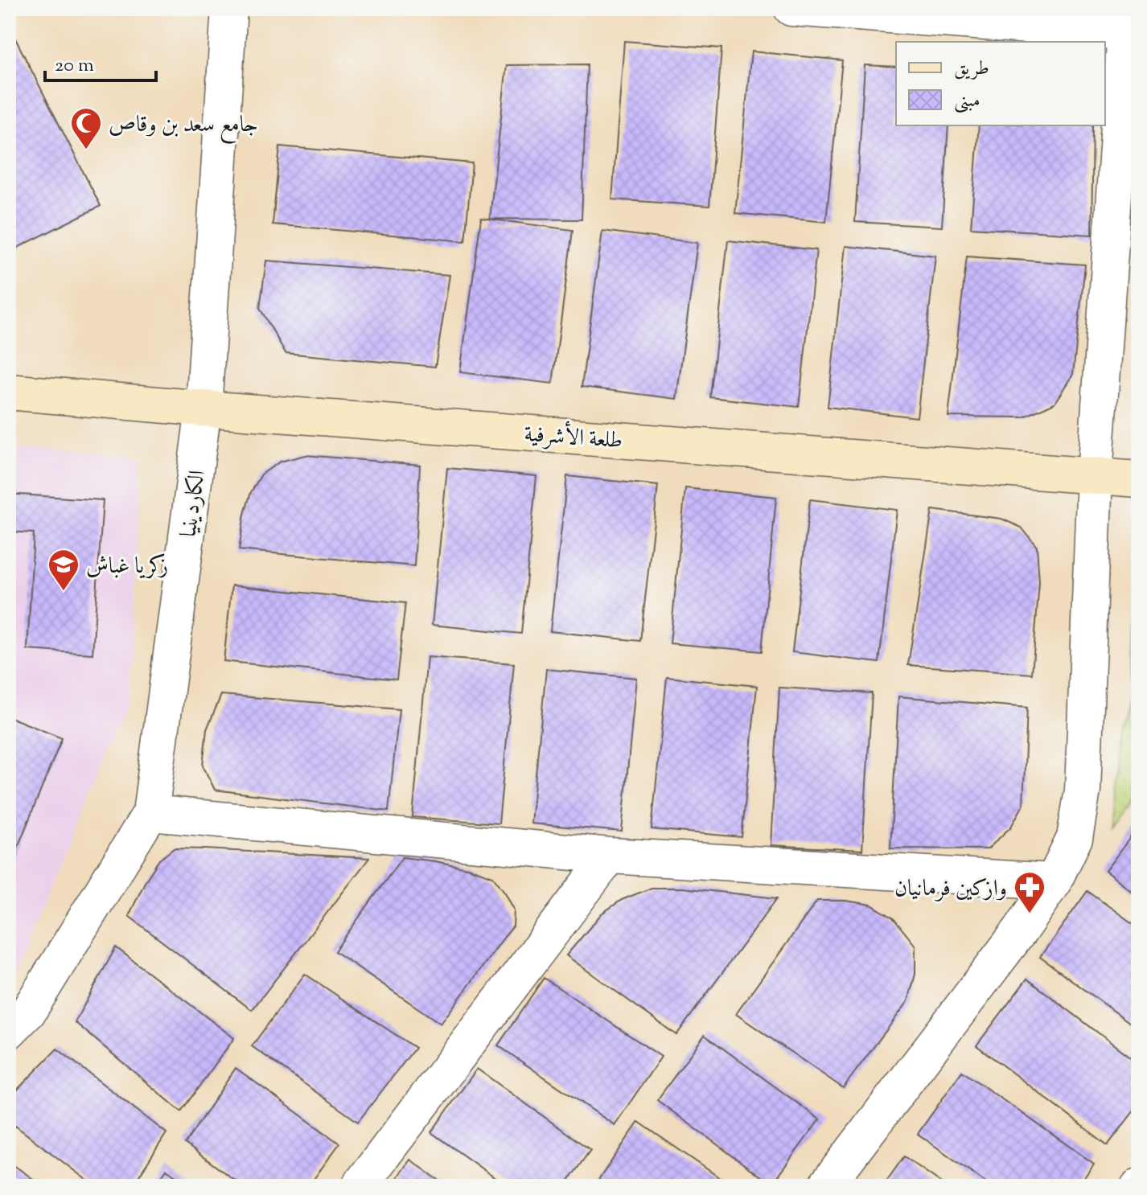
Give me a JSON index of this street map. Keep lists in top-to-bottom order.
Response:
{
  "streets": {
    "main road": ["طلعة الأشرفية"],
    "street": ["الكاردينيا"]
  },
  "crossings": [
    ["طلعة الأشرفية", "الكاردينيا"]
  ],
  "places": {
    "mosque": ["جامع سعد بن وقاص"],
    "school or university": ["زكريا غباش"],
    "pharmacy": ["وازكين فرمانيان"]
  },
  "legend": ["طريق", "مبنى"],
  "scale_bar": "20 m"
}
